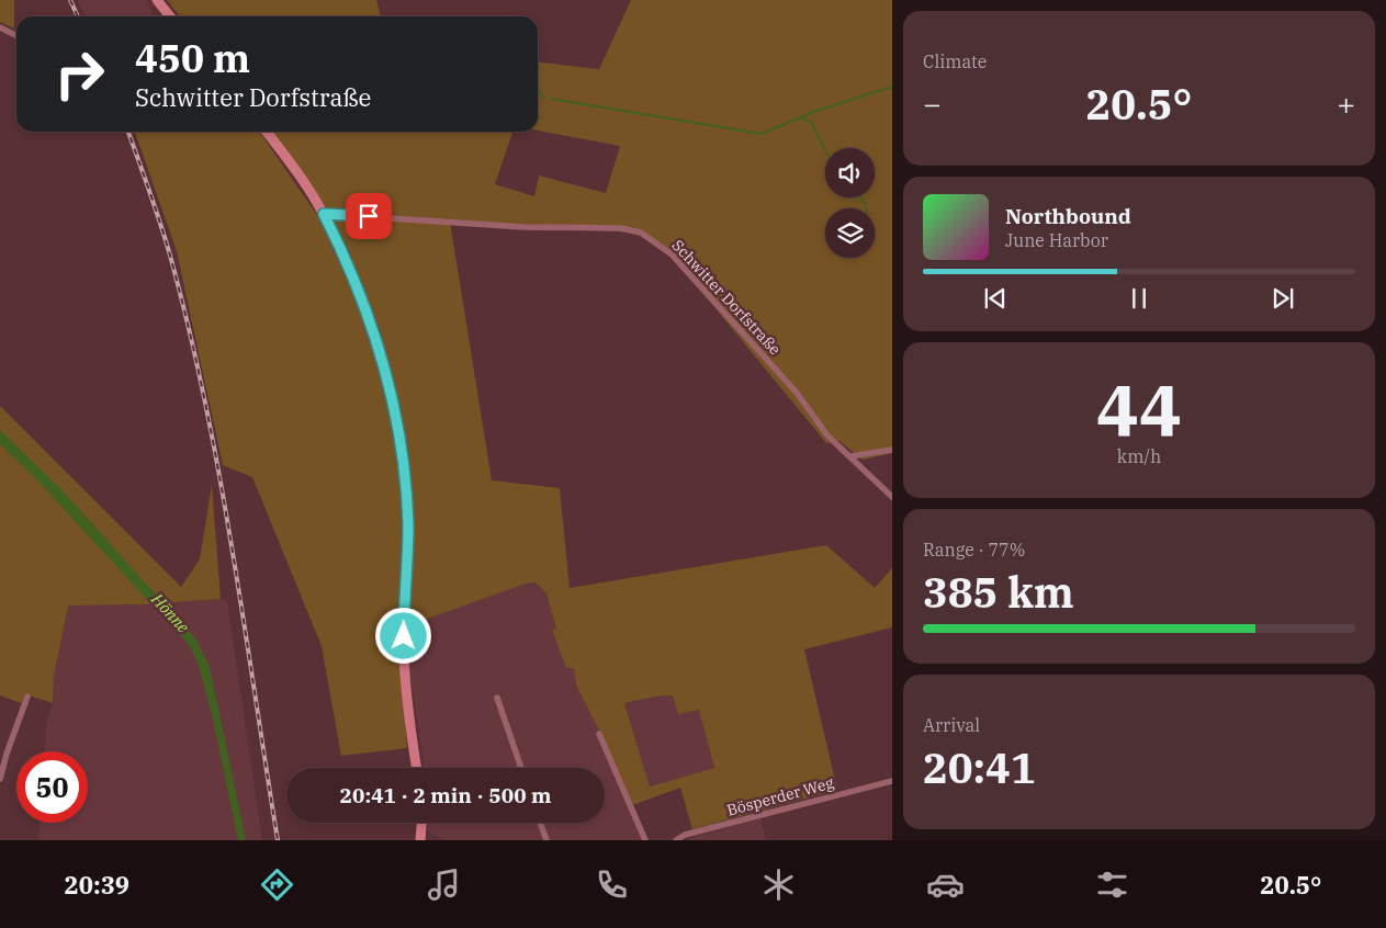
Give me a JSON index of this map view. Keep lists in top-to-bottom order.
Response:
{
  "streets": {
    "street": ["Schwitter Dorfstraße", "Bösperder Weg"]
  },
  "water": ["Hönne"],
  "page": {
    "tile": [
      "Climate",
      ["44", "km/h"],
      ["Range · 77%", "385 km"],
      ["Arrival", "20:41"]
    ],
    "turn": ["450 m", "Schwitter Dorfstraße"],
    "heat": ["−", "20.5°", "+"],
    "song": ["Northbound", "June Harbor"],
    "limit": "50",
    "trip": "20:41 · 2 min · 500 m",
    "tabs": ["20:39", "20.5°"]
  }
}
